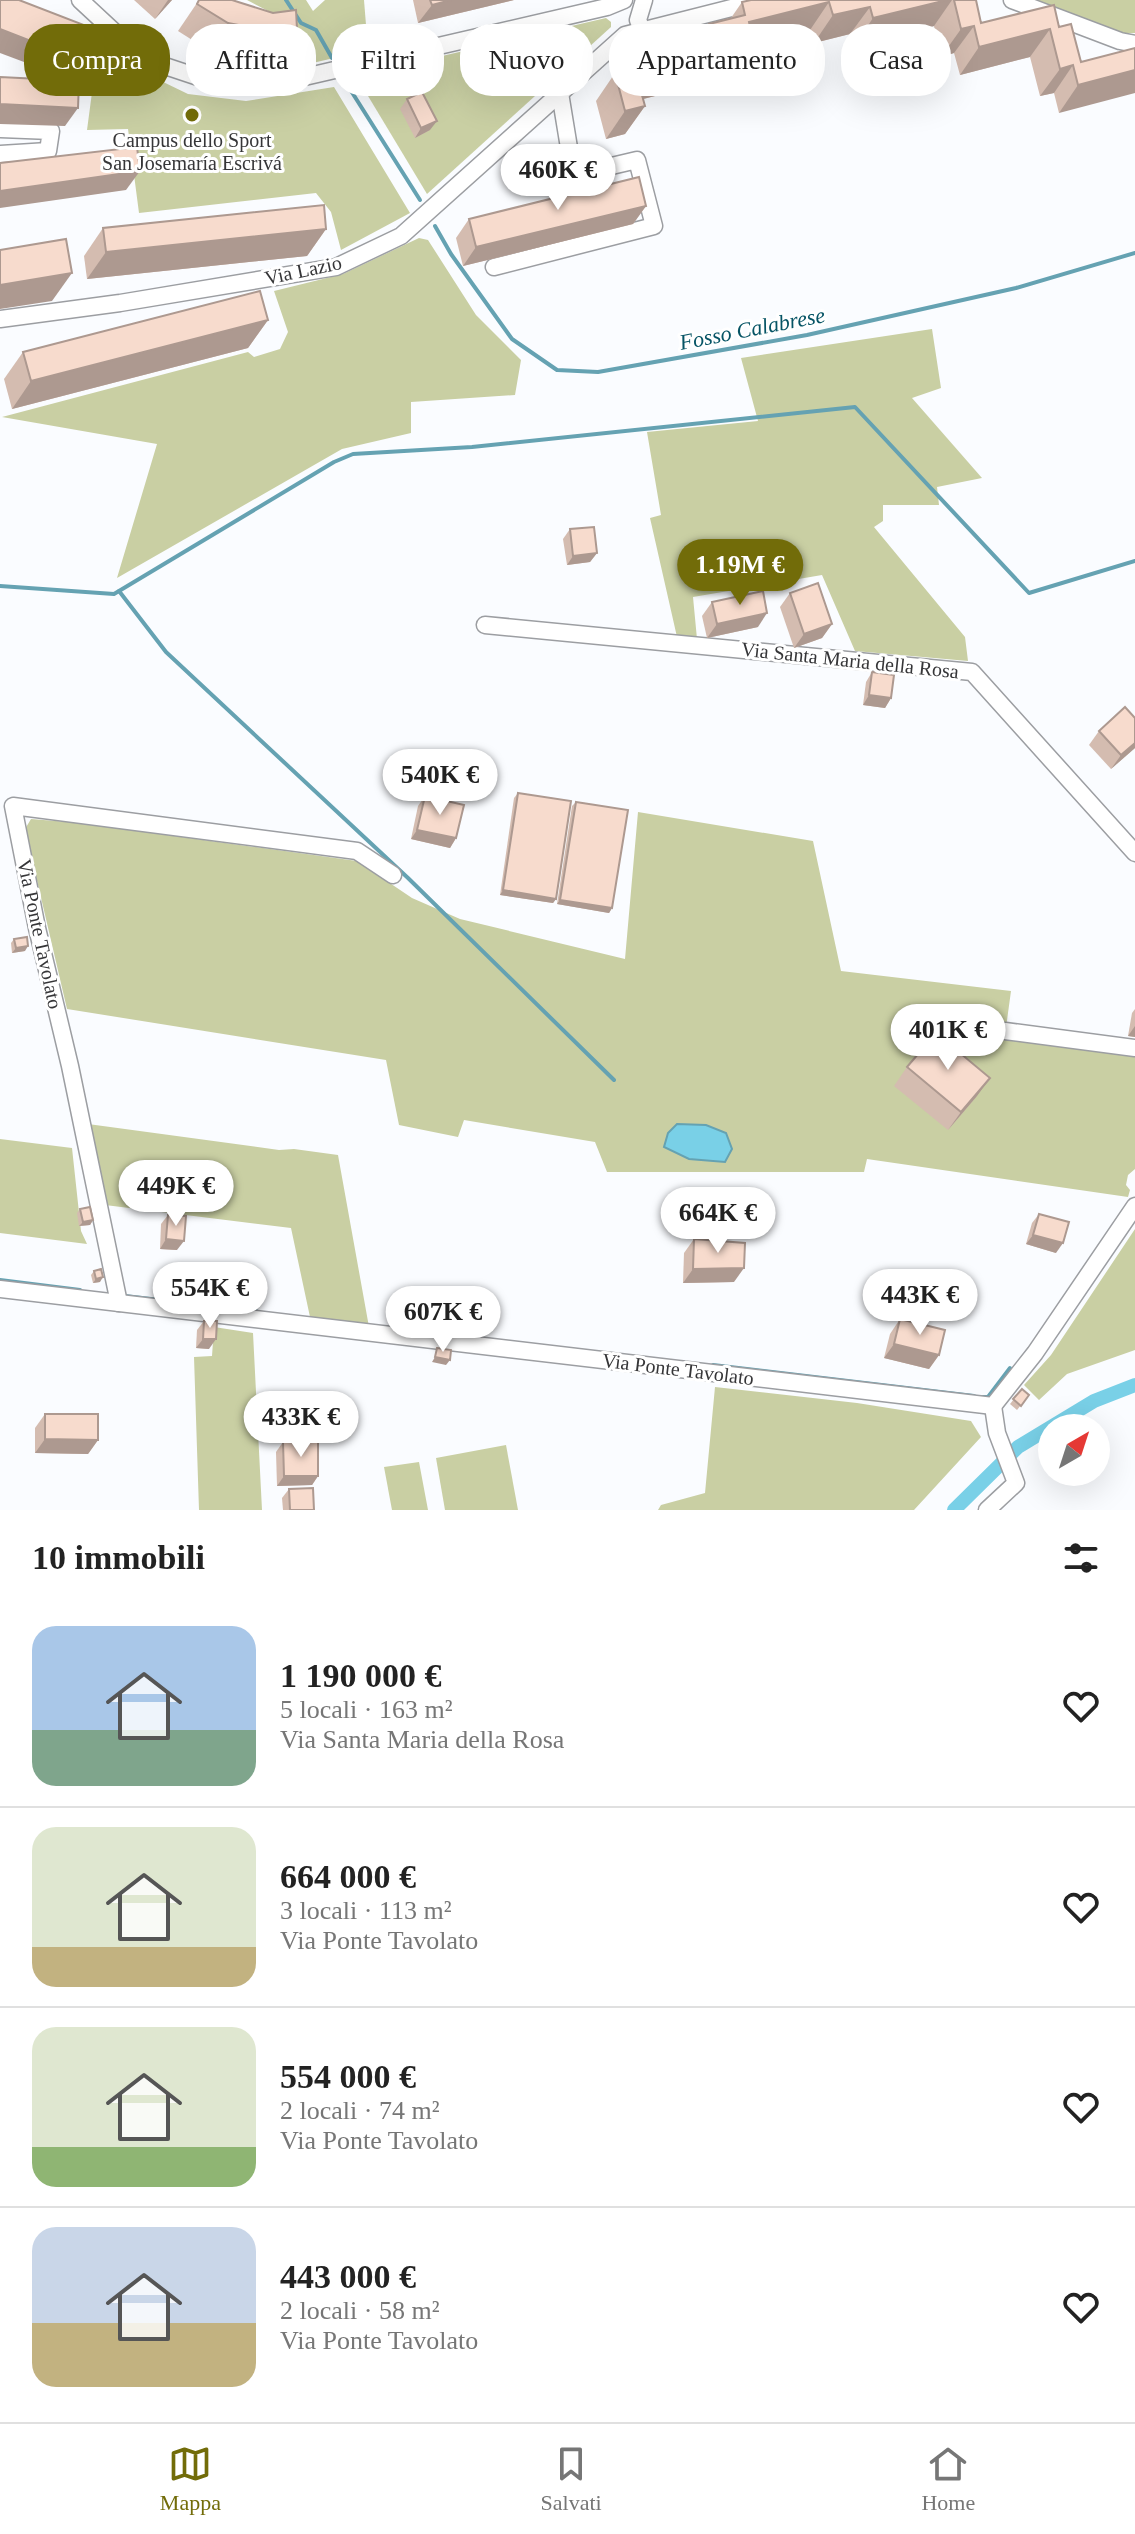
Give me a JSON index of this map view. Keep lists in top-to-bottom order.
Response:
{
  "streets": {
    "street": ["Via Lazio", "Via Santa Maria della Rosa", "Via Ponte Tavolato"]
  },
  "water": ["Fosso Calabrese"],
  "places": ["Campus dello Sport San Josemaría Escrivá"],
  "north": "top right",
  "page": {
    "chip": [
      "Compra",
      "Affitta",
      "Filtri",
      "Nuovo",
      "Appartamento",
      "Casa"
    ],
    "price": [
      "460K €",
      "1.19M €",
      "540K €",
      "401K €",
      "449K €",
      "664K €",
      "554K €",
      "443K €",
      "607K €",
      "433K €"
    ],
    "heading": "10 immobili",
    "list": [
      {
        "name": "1 190 000 €",
        "note": "5 locali · 163 m² · Via Santa Maria della Rosa"
      },
      {
        "name": "664 000 €",
        "note": "3 locali · 113 m² · Via Ponte Tavolato"
      },
      {
        "name": "554 000 €",
        "note": "2 locali · 74 m² · Via Ponte Tavolato"
      },
      {
        "name": "443 000 €",
        "note": "2 locali · 58 m² · Via Ponte Tavolato"
      }
    ],
    "tabs": ["Mappa", "Salvati", "Home"]
  }
}
